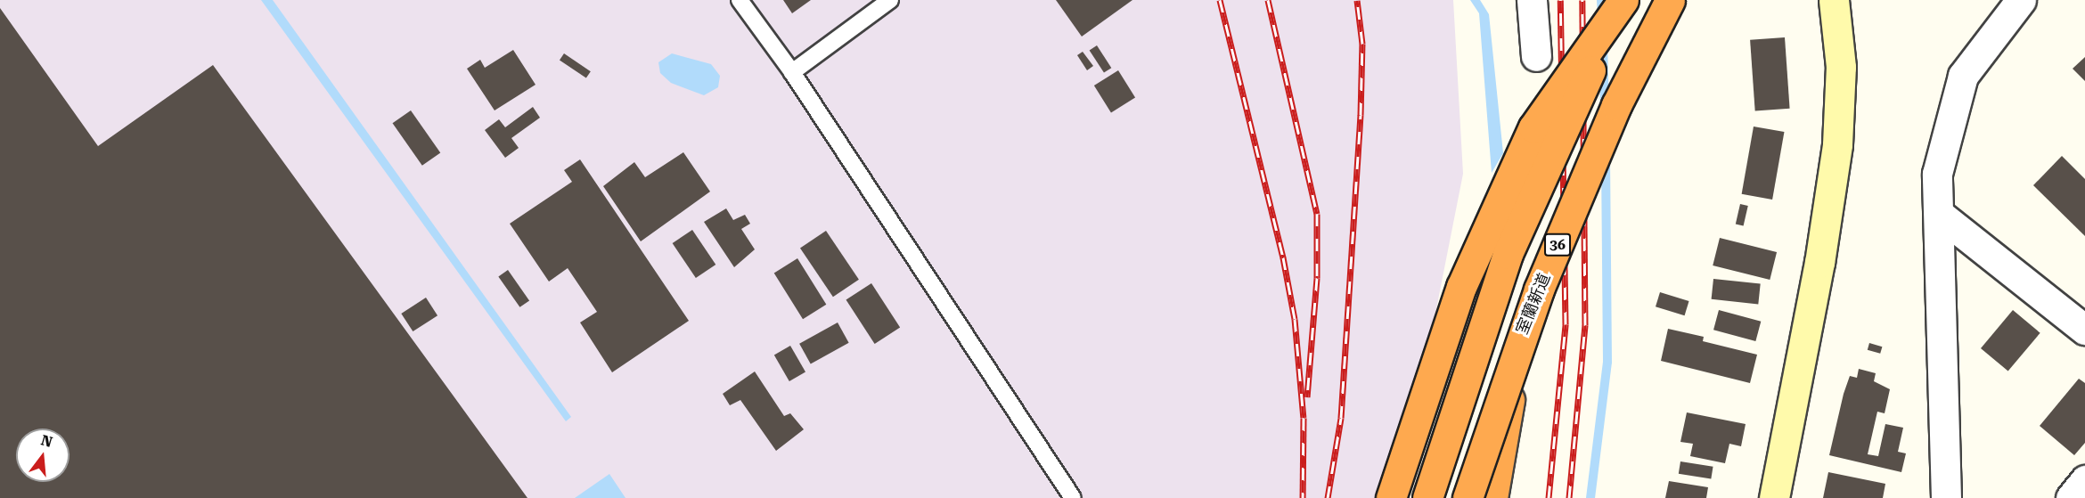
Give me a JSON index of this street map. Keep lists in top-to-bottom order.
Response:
{
  "streets": {
    "highway": ["36", "室蘭新道"]
  },
  "north": "top"
}
